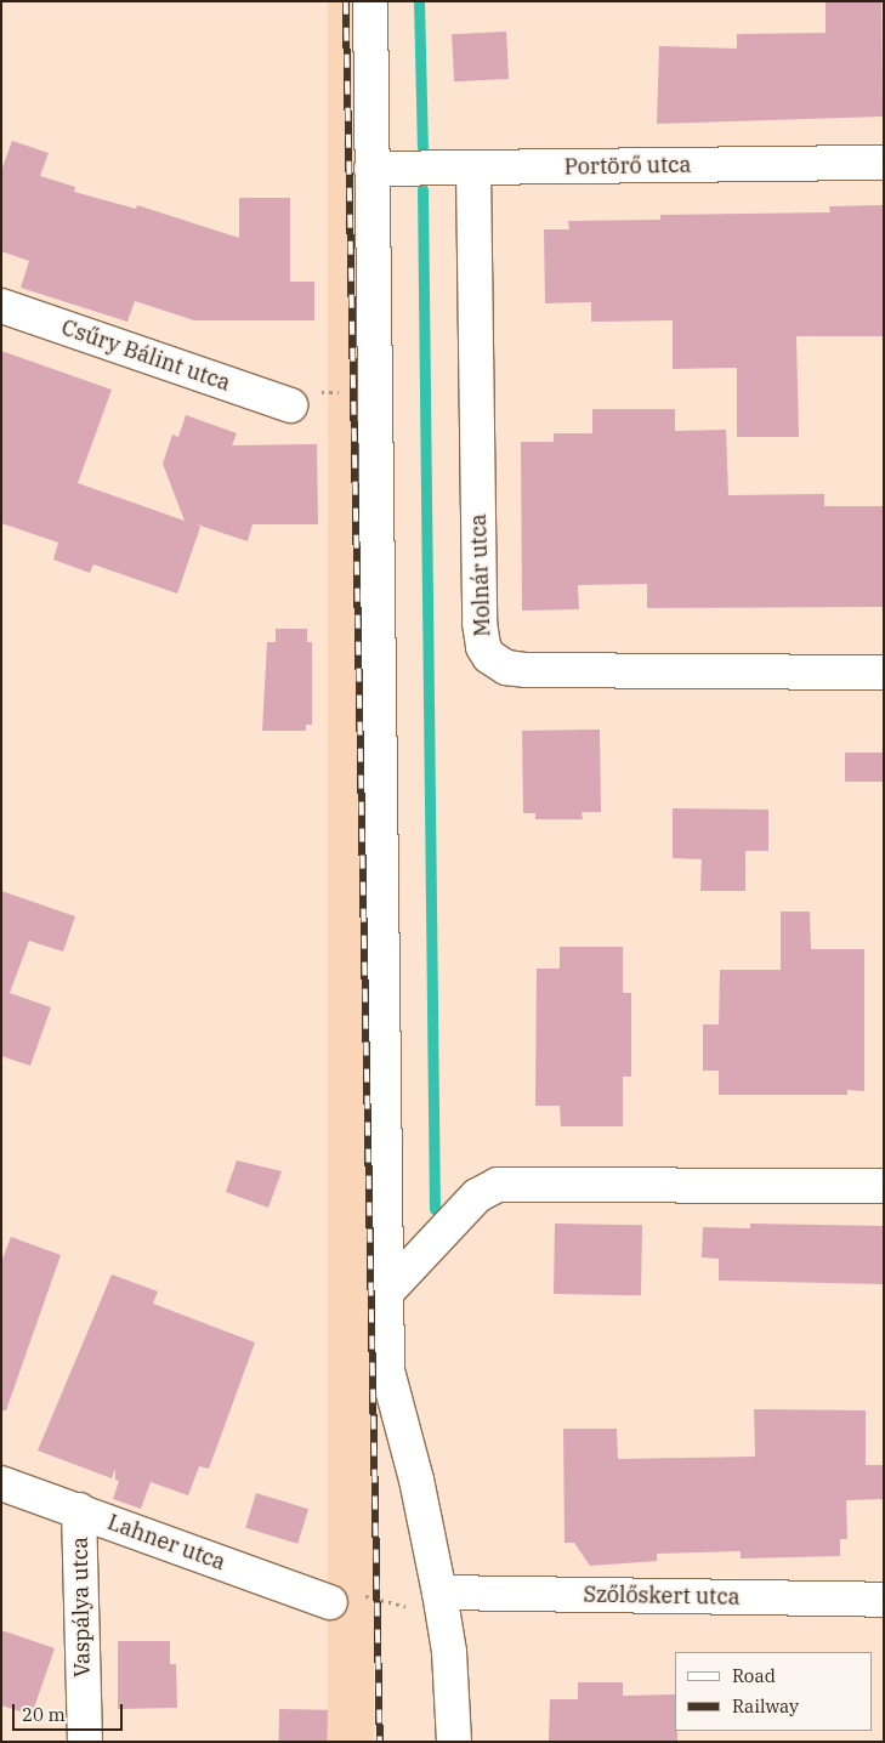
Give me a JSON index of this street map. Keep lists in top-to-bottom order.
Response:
{
  "streets": {
    "street": [
      "Portörő utca",
      "Csűry Bálint utca",
      "Molnár utca",
      "Lahner utca",
      "Szőlőskert utca",
      "Vaspálya utca"
    ]
  },
  "crossings": [
    ["Portörő utca", "Molnár utca"],
    ["Lahner utca", "Vaspálya utca"]
  ],
  "legend": ["Road", "Railway"],
  "scale_bar": "20 m"
}
